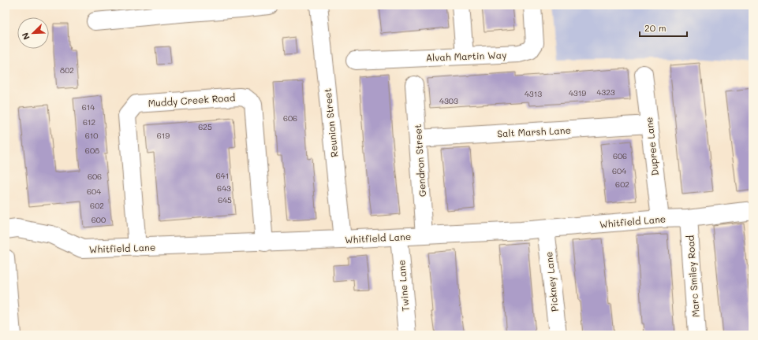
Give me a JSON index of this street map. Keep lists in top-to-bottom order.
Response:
{
  "streets": {
    "street": [
      "Alvah Martin Way",
      "Muddy Creek Road",
      "Reunion Street",
      "Salt Marsh Lane",
      "Dupree Lane",
      "Gendron Street",
      "Whitfield Lane",
      "Marc Smiley Road",
      "Pickney Lane",
      "Twine Lane"
    ]
  },
  "crossings": [
    ["Muddy Creek Road", "Whitfield Lane"],
    ["Reunion Street", "Whitfield Lane"],
    ["Salt Marsh Lane", "Dupree Lane"],
    ["Salt Marsh Lane", "Gendron Street"],
    ["Dupree Lane", "Whitfield Lane"],
    ["Gendron Street", "Whitfield Lane"],
    ["Whitfield Lane", "Marc Smiley Road"],
    ["Whitfield Lane", "Pickney Lane"],
    ["Whitfield Lane", "Twine Lane"]
  ],
  "house_numbers": [
    "802",
    "4323",
    "4319",
    "4313",
    "4303",
    "614",
    "606",
    "612",
    "625",
    "610",
    "619",
    "608",
    "606",
    "604",
    "641",
    "606",
    "602",
    "643",
    "604",
    "645",
    "602",
    "600"
  ],
  "scale_bar": "20 m",
  "north": "bottom left"
}
